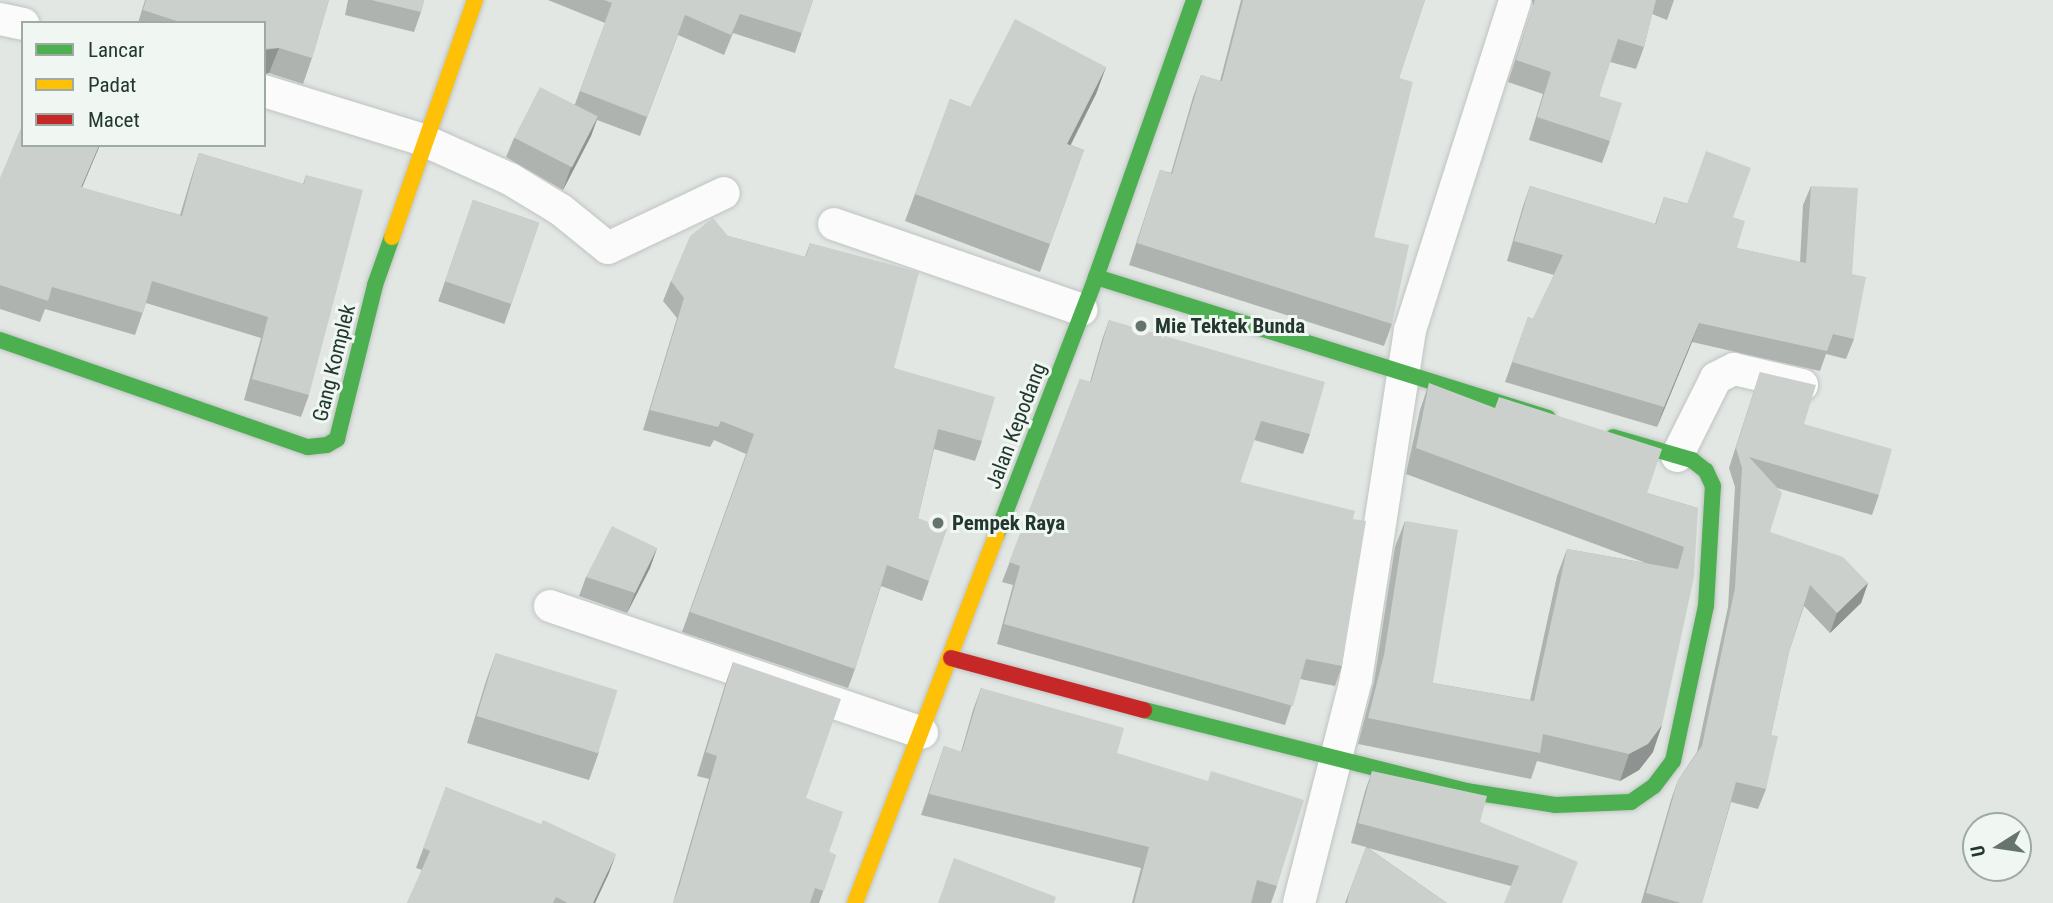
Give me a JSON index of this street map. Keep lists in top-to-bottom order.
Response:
{
  "streets": {
    "street": ["Gang Komplek", "Jalan Kepodang"]
  },
  "places": ["Mie Tektek Bunda", "Pempek Raya"],
  "legend": ["Lancar", "Padat", "Macet"],
  "north": "left"
}
